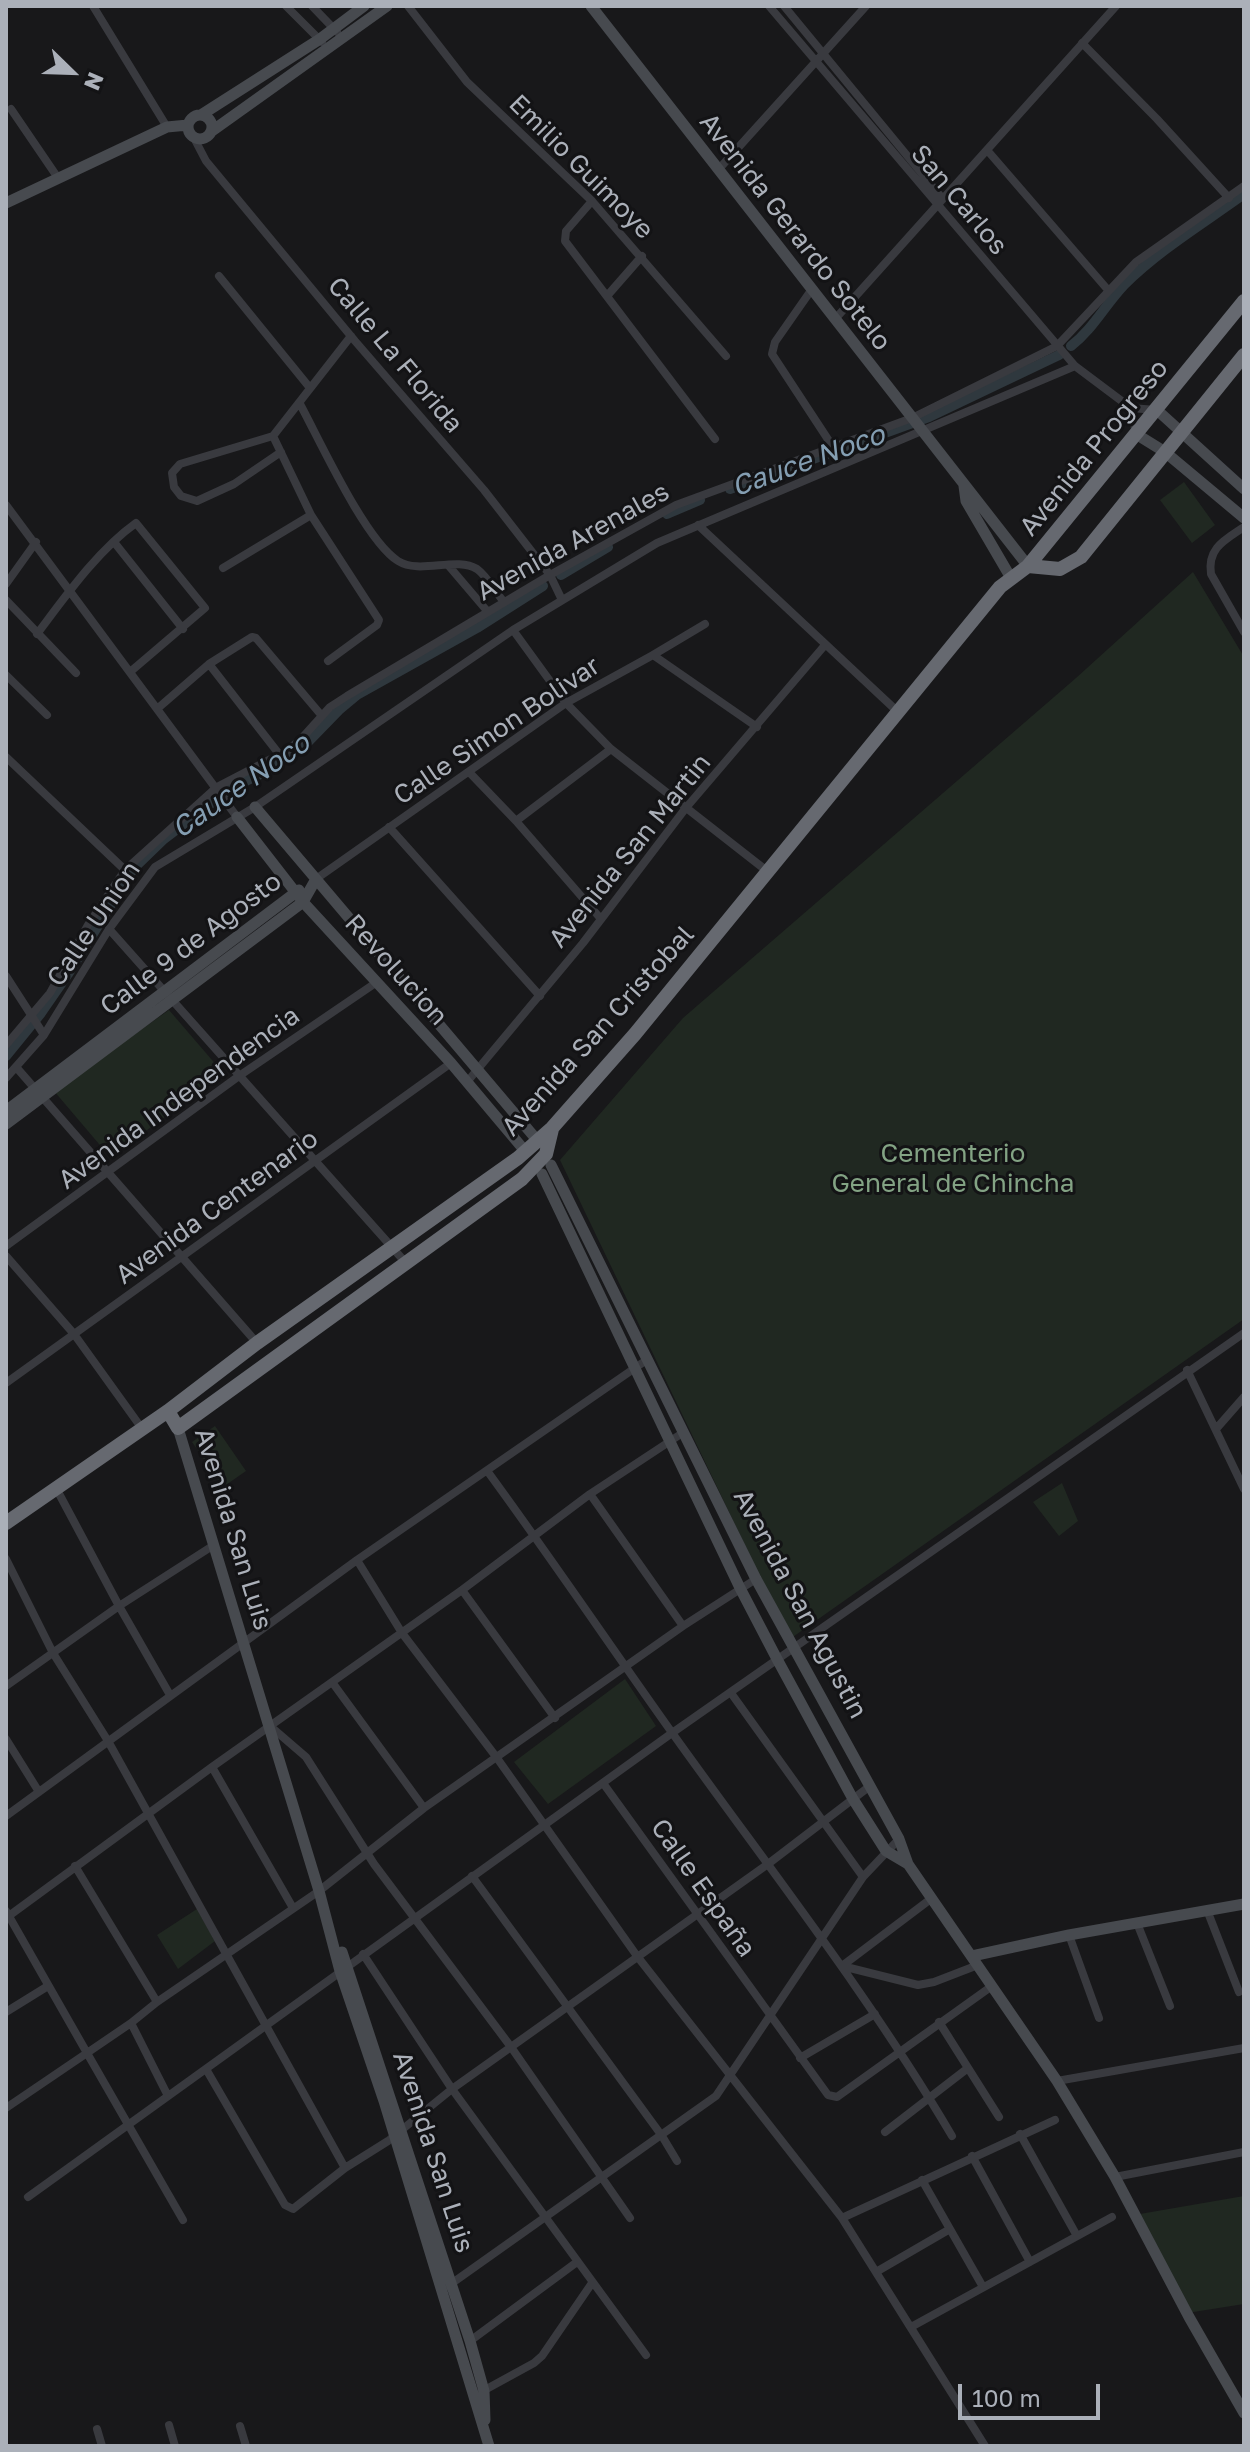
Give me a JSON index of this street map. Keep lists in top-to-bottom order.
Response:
{
  "streets": {
    "highway": ["Avenida Progreso", "Avenida San Cristobal", "Avenida San Luis"],
    "street": [
      "Emilio Guimoye",
      "San Carlos",
      "Avenida Gerardo Sotelo",
      "Calle La Florida",
      "Avenida Arenales",
      "Calle Simon Bolivar",
      "Avenida San Martin",
      "Calle Union",
      "Calle 9 de Agosto",
      "Revolucion",
      "Avenida Independencia",
      "Avenida Centenario",
      "Avenida San Agustin",
      "Calle España"
    ]
  },
  "crossings": [
    ["San Carlos", "Avenida Arenales"],
    ["Avenida Gerardo Sotelo", "Avenida Progreso"],
    ["Avenida Gerardo Sotelo", "Avenida Arenales"],
    ["Avenida Gerardo Sotelo", "Avenida San Cristobal"],
    ["Calle La Florida", "Avenida Arenales"],
    ["Avenida Progreso", "Avenida San Cristobal"],
    ["Avenida Arenales", "Calle Union"],
    ["Avenida Arenales", "Revolucion"],
    ["Calle Simon Bolivar", "Calle 9 de Agosto"],
    ["Calle Simon Bolivar", "Revolucion"],
    ["Avenida San Martin", "Revolucion"],
    ["Calle Union", "Revolucion"],
    ["Calle 9 de Agosto", "Revolucion"],
    ["Revolucion", "Avenida San Cristobal"],
    ["Revolucion", "Avenida Independencia"],
    ["Revolucion", "Avenida Centenario"],
    ["Revolucion", "Avenida San Agustin"],
    ["Avenida San Cristobal", "Avenida San Luis"],
    ["Avenida San Cristobal", "Avenida San Agustin"]
  ],
  "water": ["Cauce Noco"],
  "parks": ["Cementerio General de Chincha"],
  "scale_bar": "100 m",
  "north": "bottom right"
}
